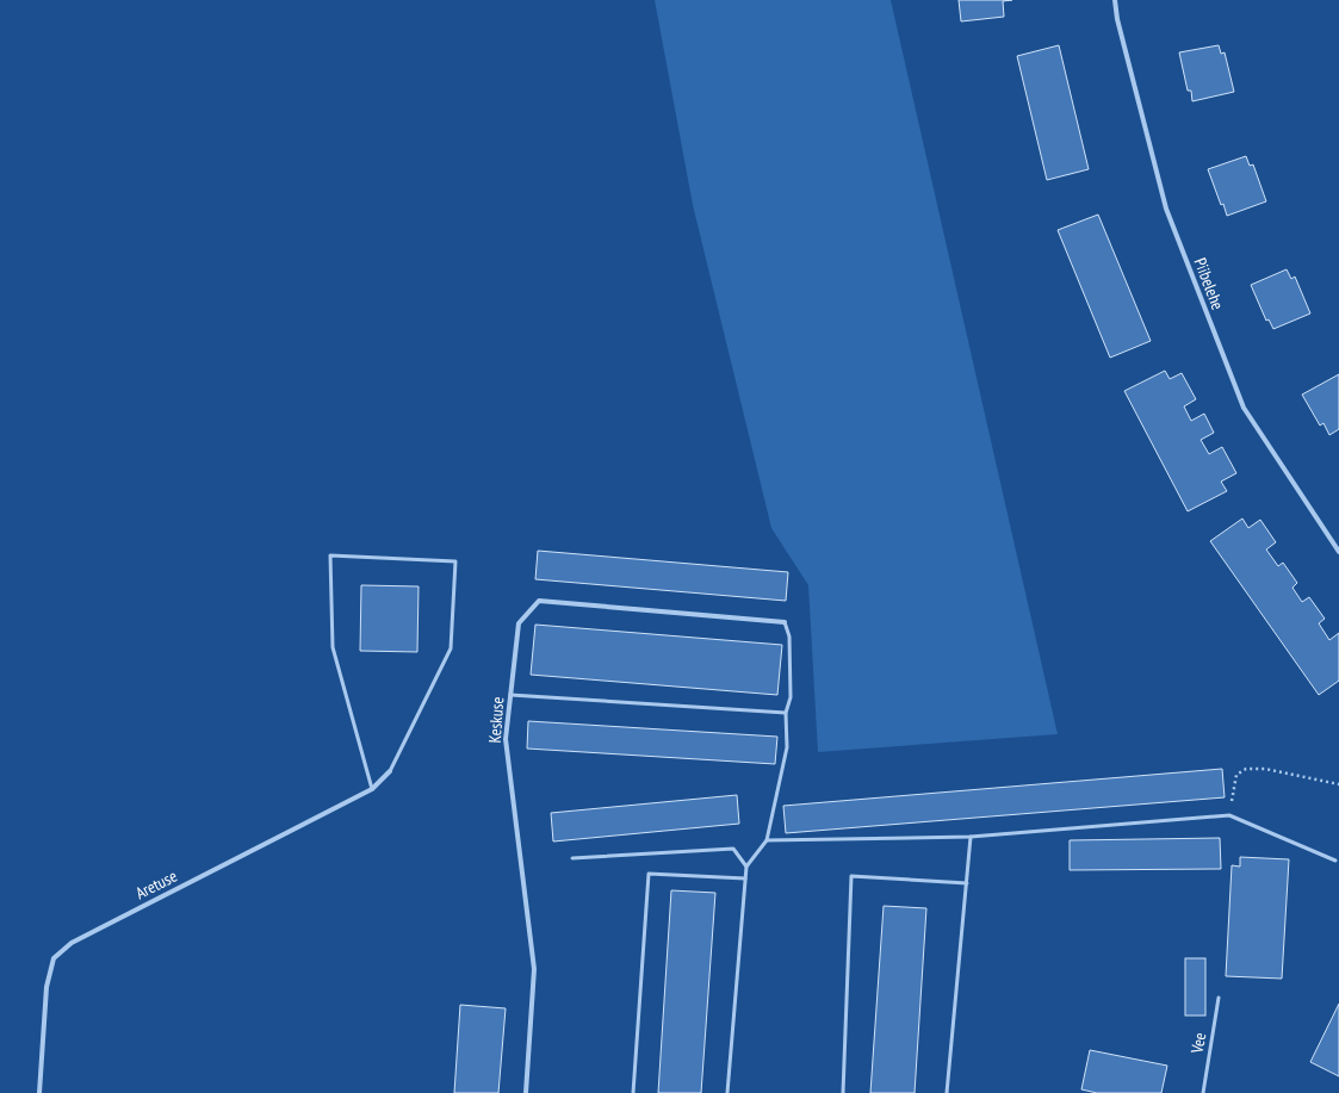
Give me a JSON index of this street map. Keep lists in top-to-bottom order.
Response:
{
  "streets": {
    "street": ["Piibelehe", "Keskuse", "Aretuse"],
    "lane": ["Vee"]
  }
}
